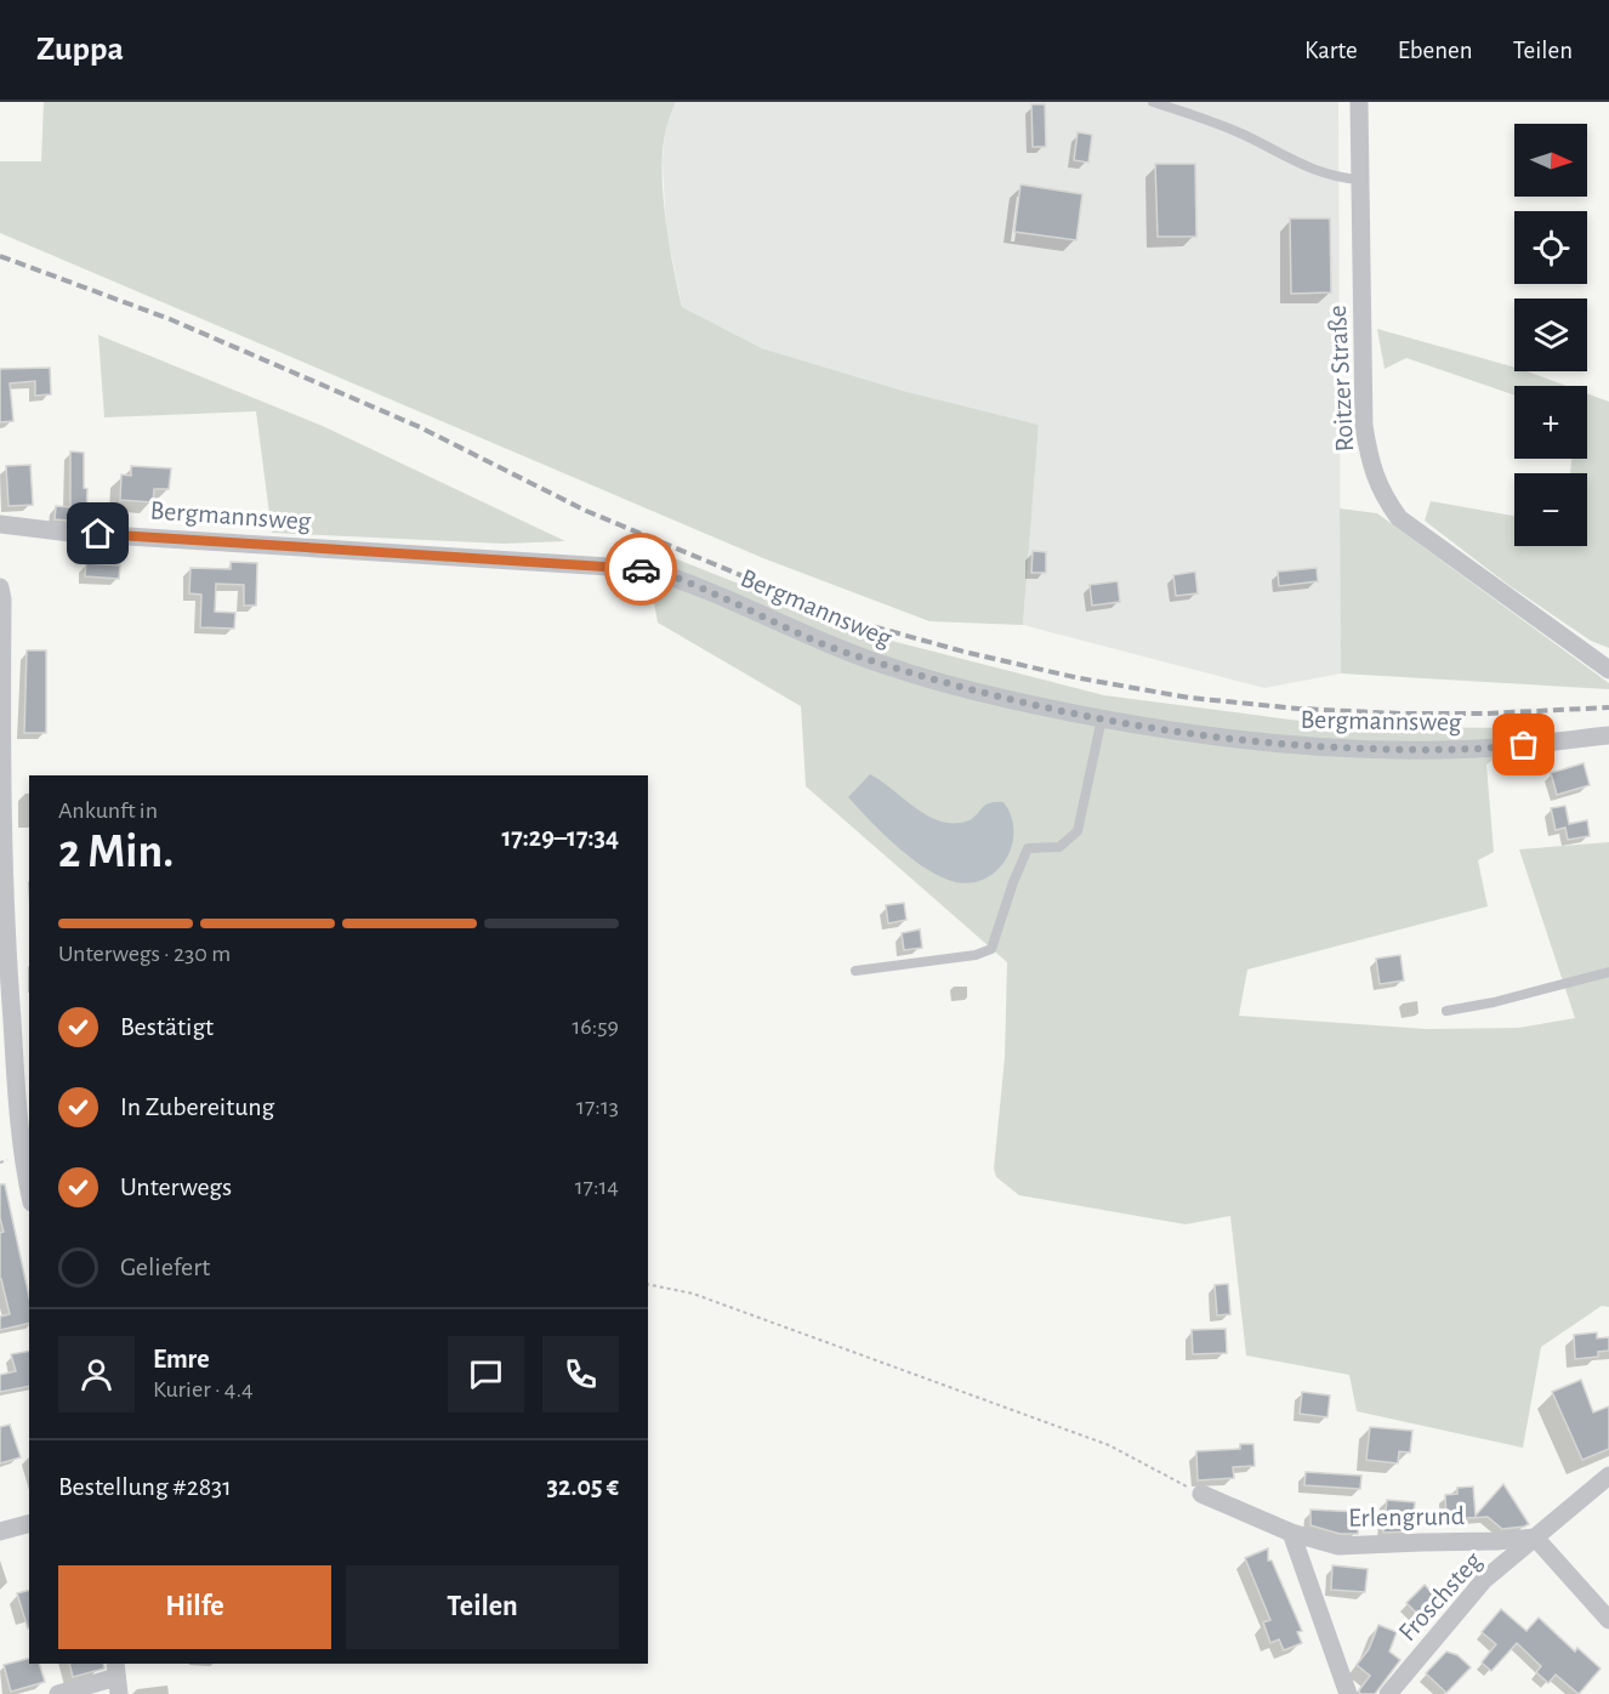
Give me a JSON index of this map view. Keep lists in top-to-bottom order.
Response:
{
  "streets": {
    "street": [
      "Roitzer Straße",
      "Bergmannsweg",
      "Erlengrund",
      "Froschsteg"
    ]
  },
  "crossings": [
    ["Erlengrund", "Froschsteg"]
  ],
  "north": "right",
  "page": {
    "header": "Zuppa",
    "nav": ["Karte", "Ebenen", "Teilen"],
    "map_buttons": ["+", "−"],
    "heading": ["2 Min.", "Ankunft in", "17:29–17:34"],
    "panel": [
      "Emre",
      "Kurier · 4.4",
      "Bestellung #2831",
      "32.05 €"
    ],
    "bar": "Unterwegs · 230 m",
    "list": [
      ["Bestätigt", "16:59"],
      ["In Zubereitung", "17:13"],
      ["Unterwegs", "17:14"],
      "Geliefert"
    ],
    "buttons": ["Hilfe", "Teilen"]
  }
}
